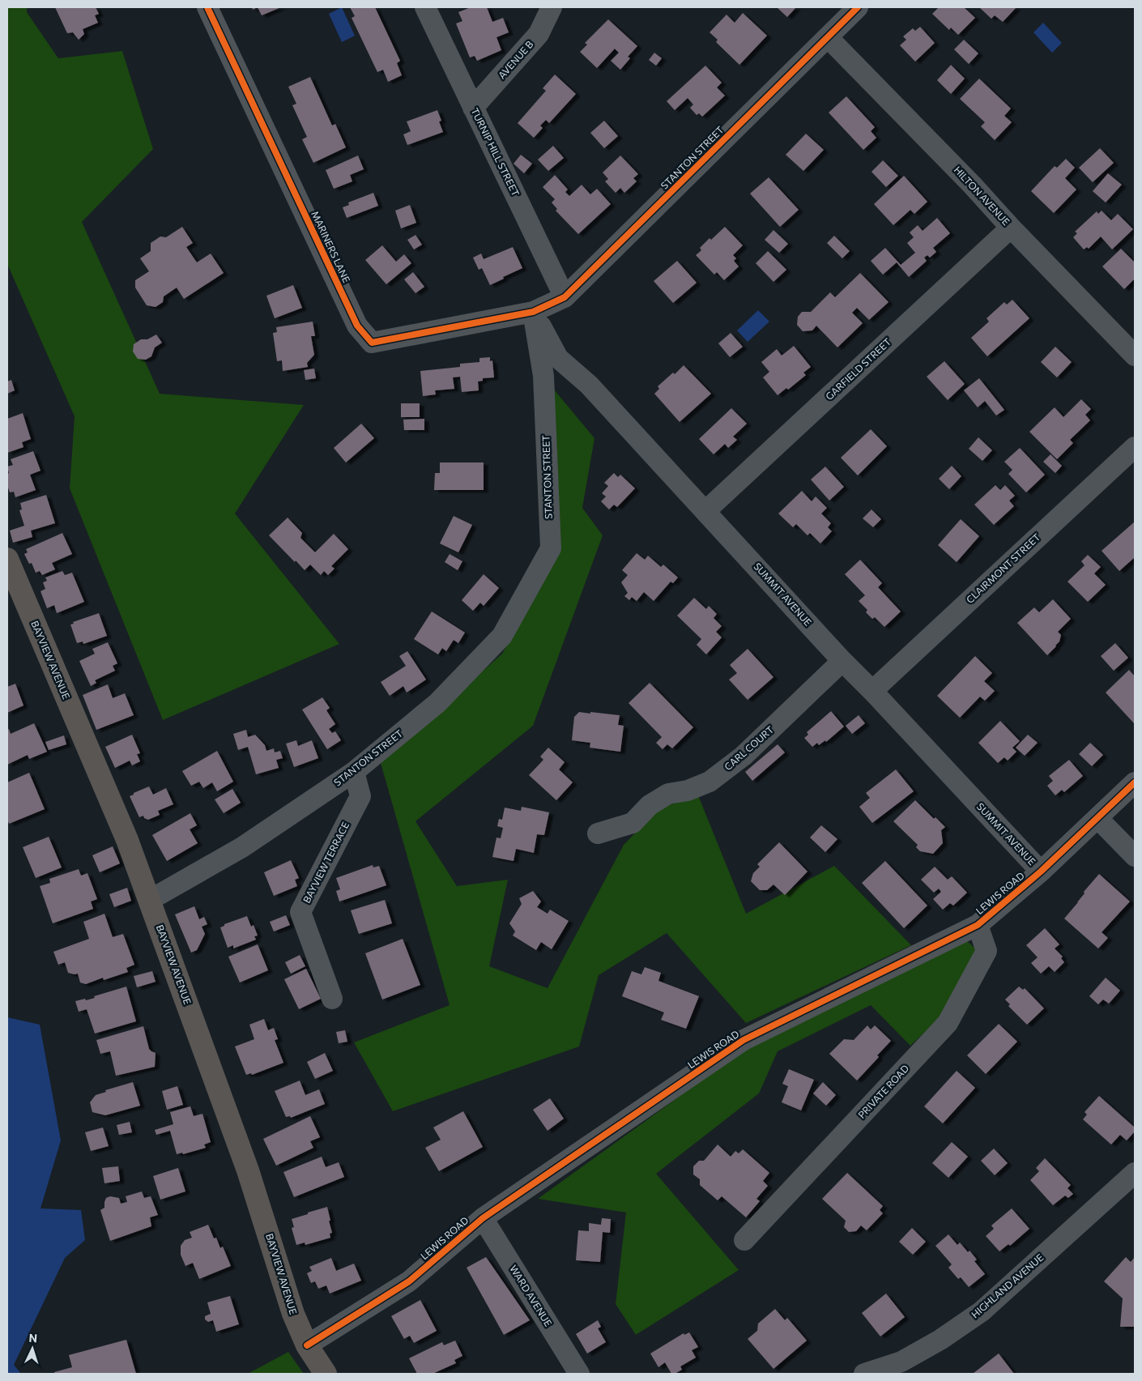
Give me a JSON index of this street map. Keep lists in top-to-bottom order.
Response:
{
  "streets": {
    "main road": ["BAYVIEW AVENUE"],
    "street": [
      "AVENUE B",
      "TURNIP HILL STREET",
      "STANTON STREET",
      "HILTON AVENUE",
      "MARINERS LANE",
      "GARFIELD STREET",
      "CLAIRMONT STREET",
      "SUMMIT AVENUE",
      "CARL COURT",
      "BAYVIEW TERRACE",
      "LEWIS ROAD",
      "PRIVATE ROAD",
      "HIGHLAND AVENUE",
      "WARD AVENUE"
    ]
  },
  "crossings": [
    ["AVENUE B", "TURNIP HILL STREET"],
    ["TURNIP HILL STREET", "STANTON STREET"],
    ["STANTON STREET", "HILTON AVENUE"],
    ["STANTON STREET", "MARINERS LANE"],
    ["STANTON STREET", "SUMMIT AVENUE"],
    ["STANTON STREET", "BAYVIEW AVENUE"],
    ["STANTON STREET", "BAYVIEW TERRACE"],
    ["HILTON AVENUE", "GARFIELD STREET"],
    ["MARINERS LANE", "SUMMIT AVENUE"],
    ["GARFIELD STREET", "SUMMIT AVENUE"],
    ["CLAIRMONT STREET", "SUMMIT AVENUE"],
    ["SUMMIT AVENUE", "CARL COURT"],
    ["SUMMIT AVENUE", "LEWIS ROAD"],
    ["BAYVIEW AVENUE", "LEWIS ROAD"],
    ["LEWIS ROAD", "PRIVATE ROAD"],
    ["LEWIS ROAD", "WARD AVENUE"]
  ],
  "north": "top"
}
